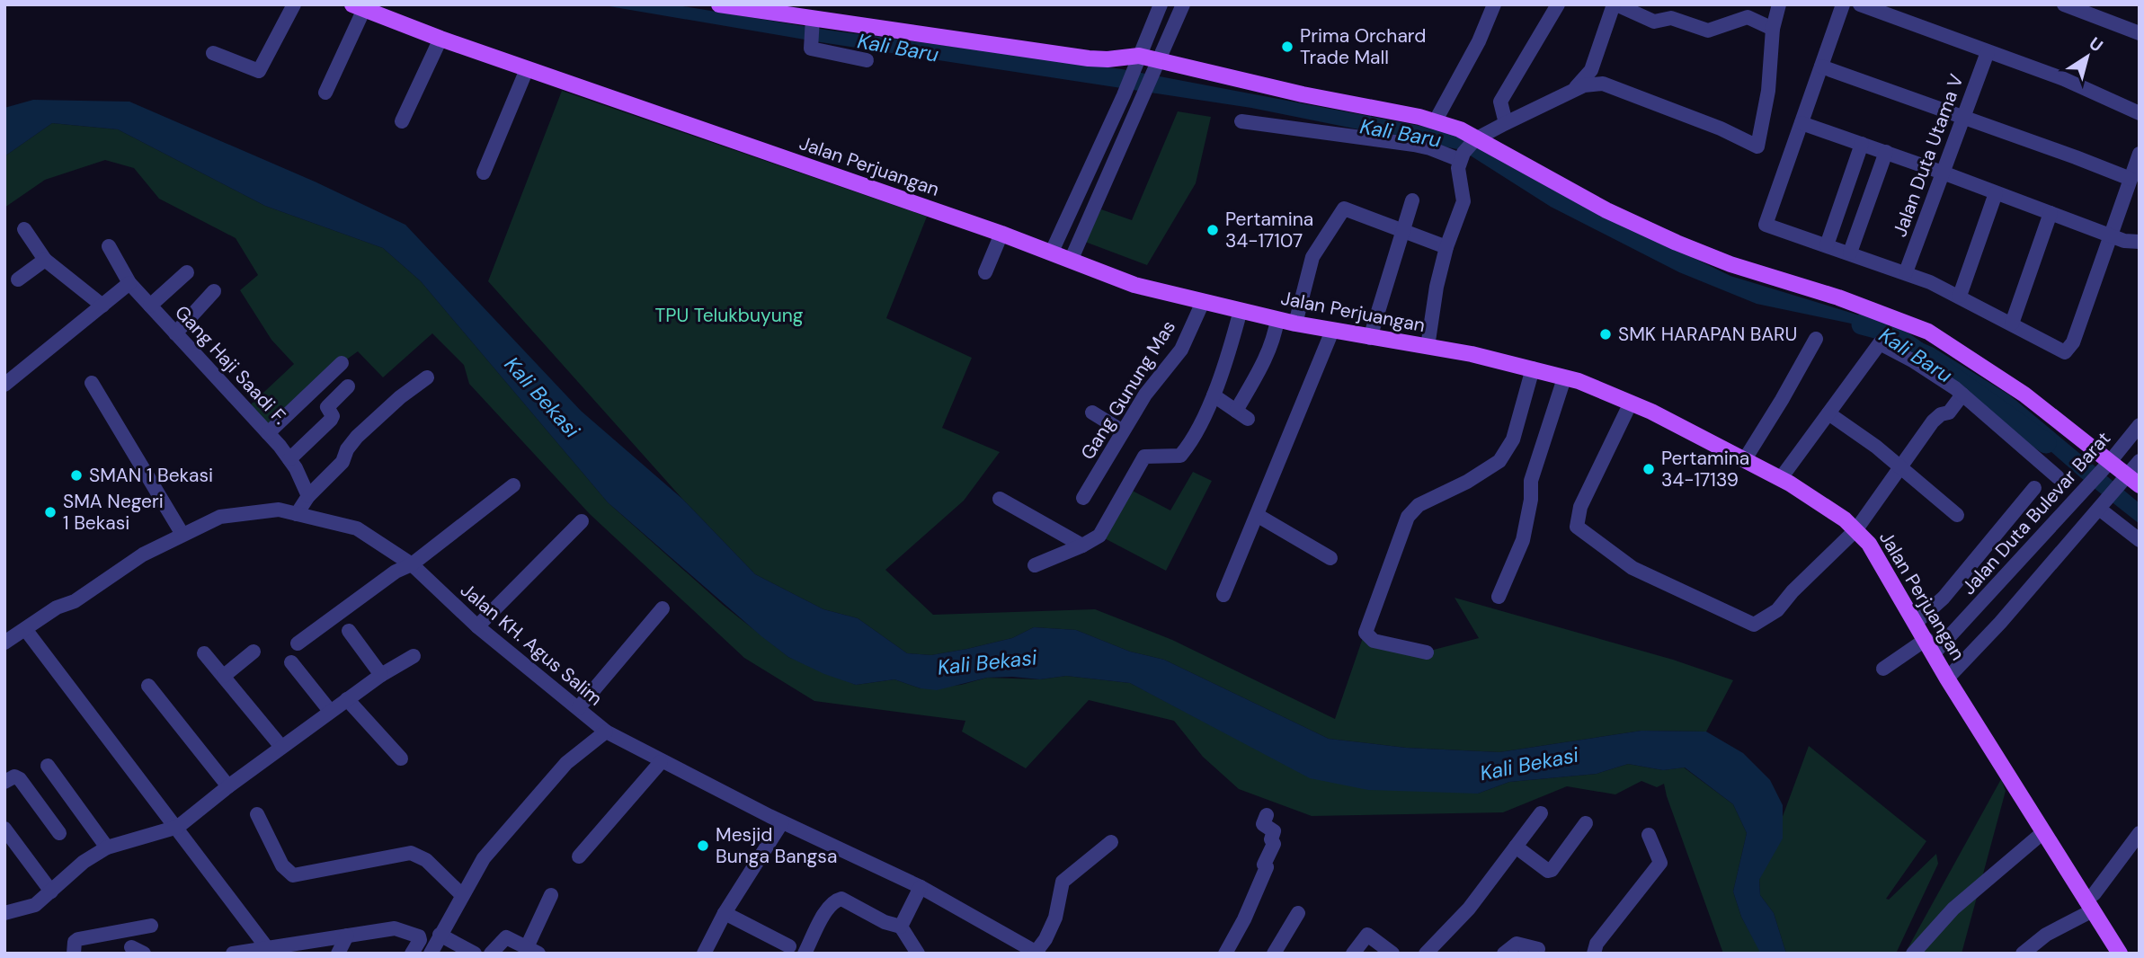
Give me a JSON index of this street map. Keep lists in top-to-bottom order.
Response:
{
  "streets": {
    "main road": ["Jalan Perjuangan"],
    "street": [
      "Jalan Duta Utama V",
      "Gang Haji Saadi F.",
      "Gang Gunung Mas",
      "Jalan Duta Bulevar Barat",
      "Jalan KH. Agus Salim"
    ]
  },
  "crossings": [
    ["Jalan Perjuangan", "Gang Gunung Mas"],
    ["Jalan Perjuangan", "Jalan Duta Bulevar Barat"]
  ],
  "water": ["Kali Baru", "Kali Bekasi"],
  "parks": ["TPU Telukbuyung"],
  "places": [
    "Prima Orchard Trade Mall",
    "Pertamina 34-17107",
    "SMK HARAPAN BARU",
    "Pertamina 34-17139",
    "SMAN 1 Bekasi",
    "SMA Negeri 1 Bekasi",
    "Mesjid Bunga Bangsa"
  ],
  "north": "top right"
}
